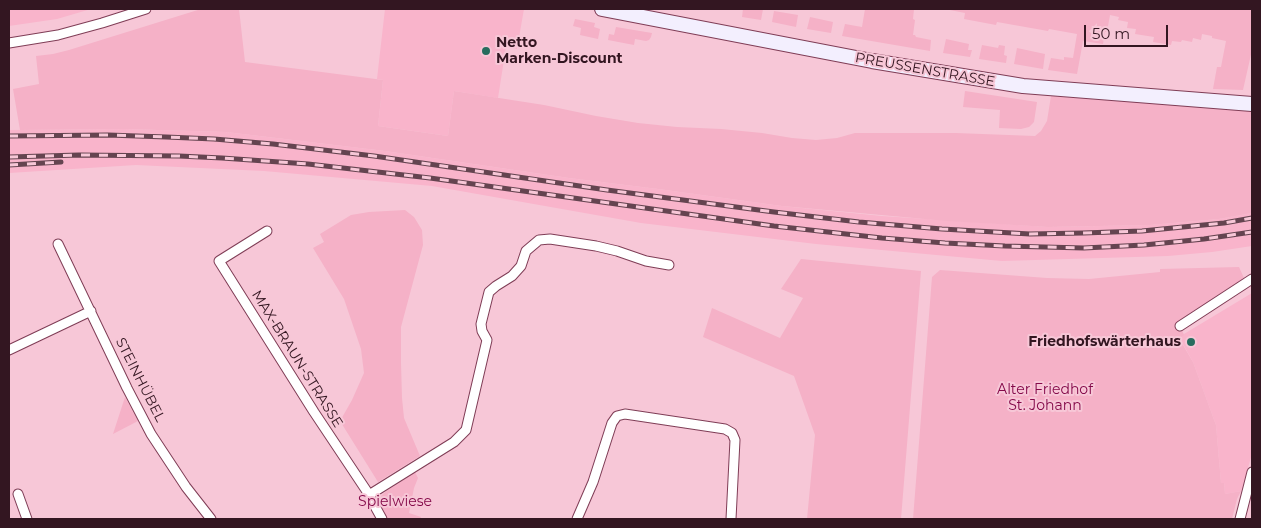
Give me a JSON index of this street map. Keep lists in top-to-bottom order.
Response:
{
  "streets": {
    "street": ["PREUSSENSTRASSE", "MAX-BRAUN-STRASSE", "STEINHÜBEL"]
  },
  "parks": ["Alter Friedhof St. Johann", "Spielwiese"],
  "places": ["Netto Marken-Discount", "Friedhofswärterhaus"],
  "scale_bar": "50 m"
}
